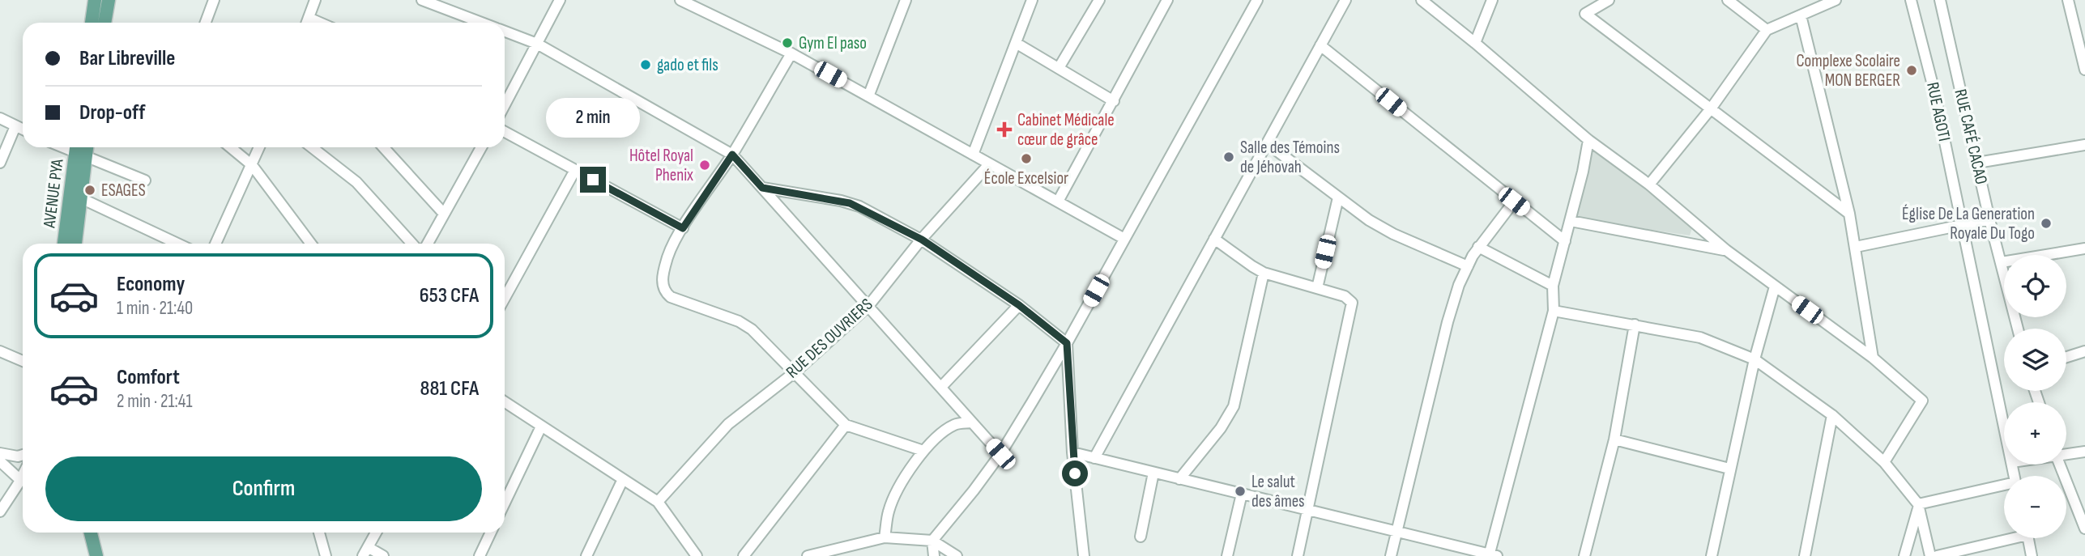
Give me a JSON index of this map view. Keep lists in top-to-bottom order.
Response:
{
  "streets": {
    "main road": ["AVENUE PYA"],
    "street": ["RUE AGOTI", "RUE CAFÉ CACAO", "RUE DES OUVRIERS"]
  },
  "places": {
    "other": [
      "Gym El paso",
      "gado et fils",
      "Complexe Scolaire MON BERGER",
      "Salle des Témoins de Jéhovah",
      "École Excelsior",
      "Hôtel Royal Phenix",
      "ESAGES",
      "Église De La Generation Royale Du Togo",
      "Le salut des âmes"
    ],
    "health": ["Cabinet Médicale cœur de grâce"]
  },
  "page": {
    "banner": ["Bar Libreville", "Drop-off"],
    "bubble": "2 min",
    "list": [
      {
        "name": "Economy",
        "note": "1 min · 21:40",
        "value": "653 CFA"
      },
      {
        "name": "Comfort",
        "note": "2 min · 21:41",
        "value": "881 CFA"
      }
    ],
    "map_buttons": ["+", "−"],
    "buttons": "Confirm"
  }
}
